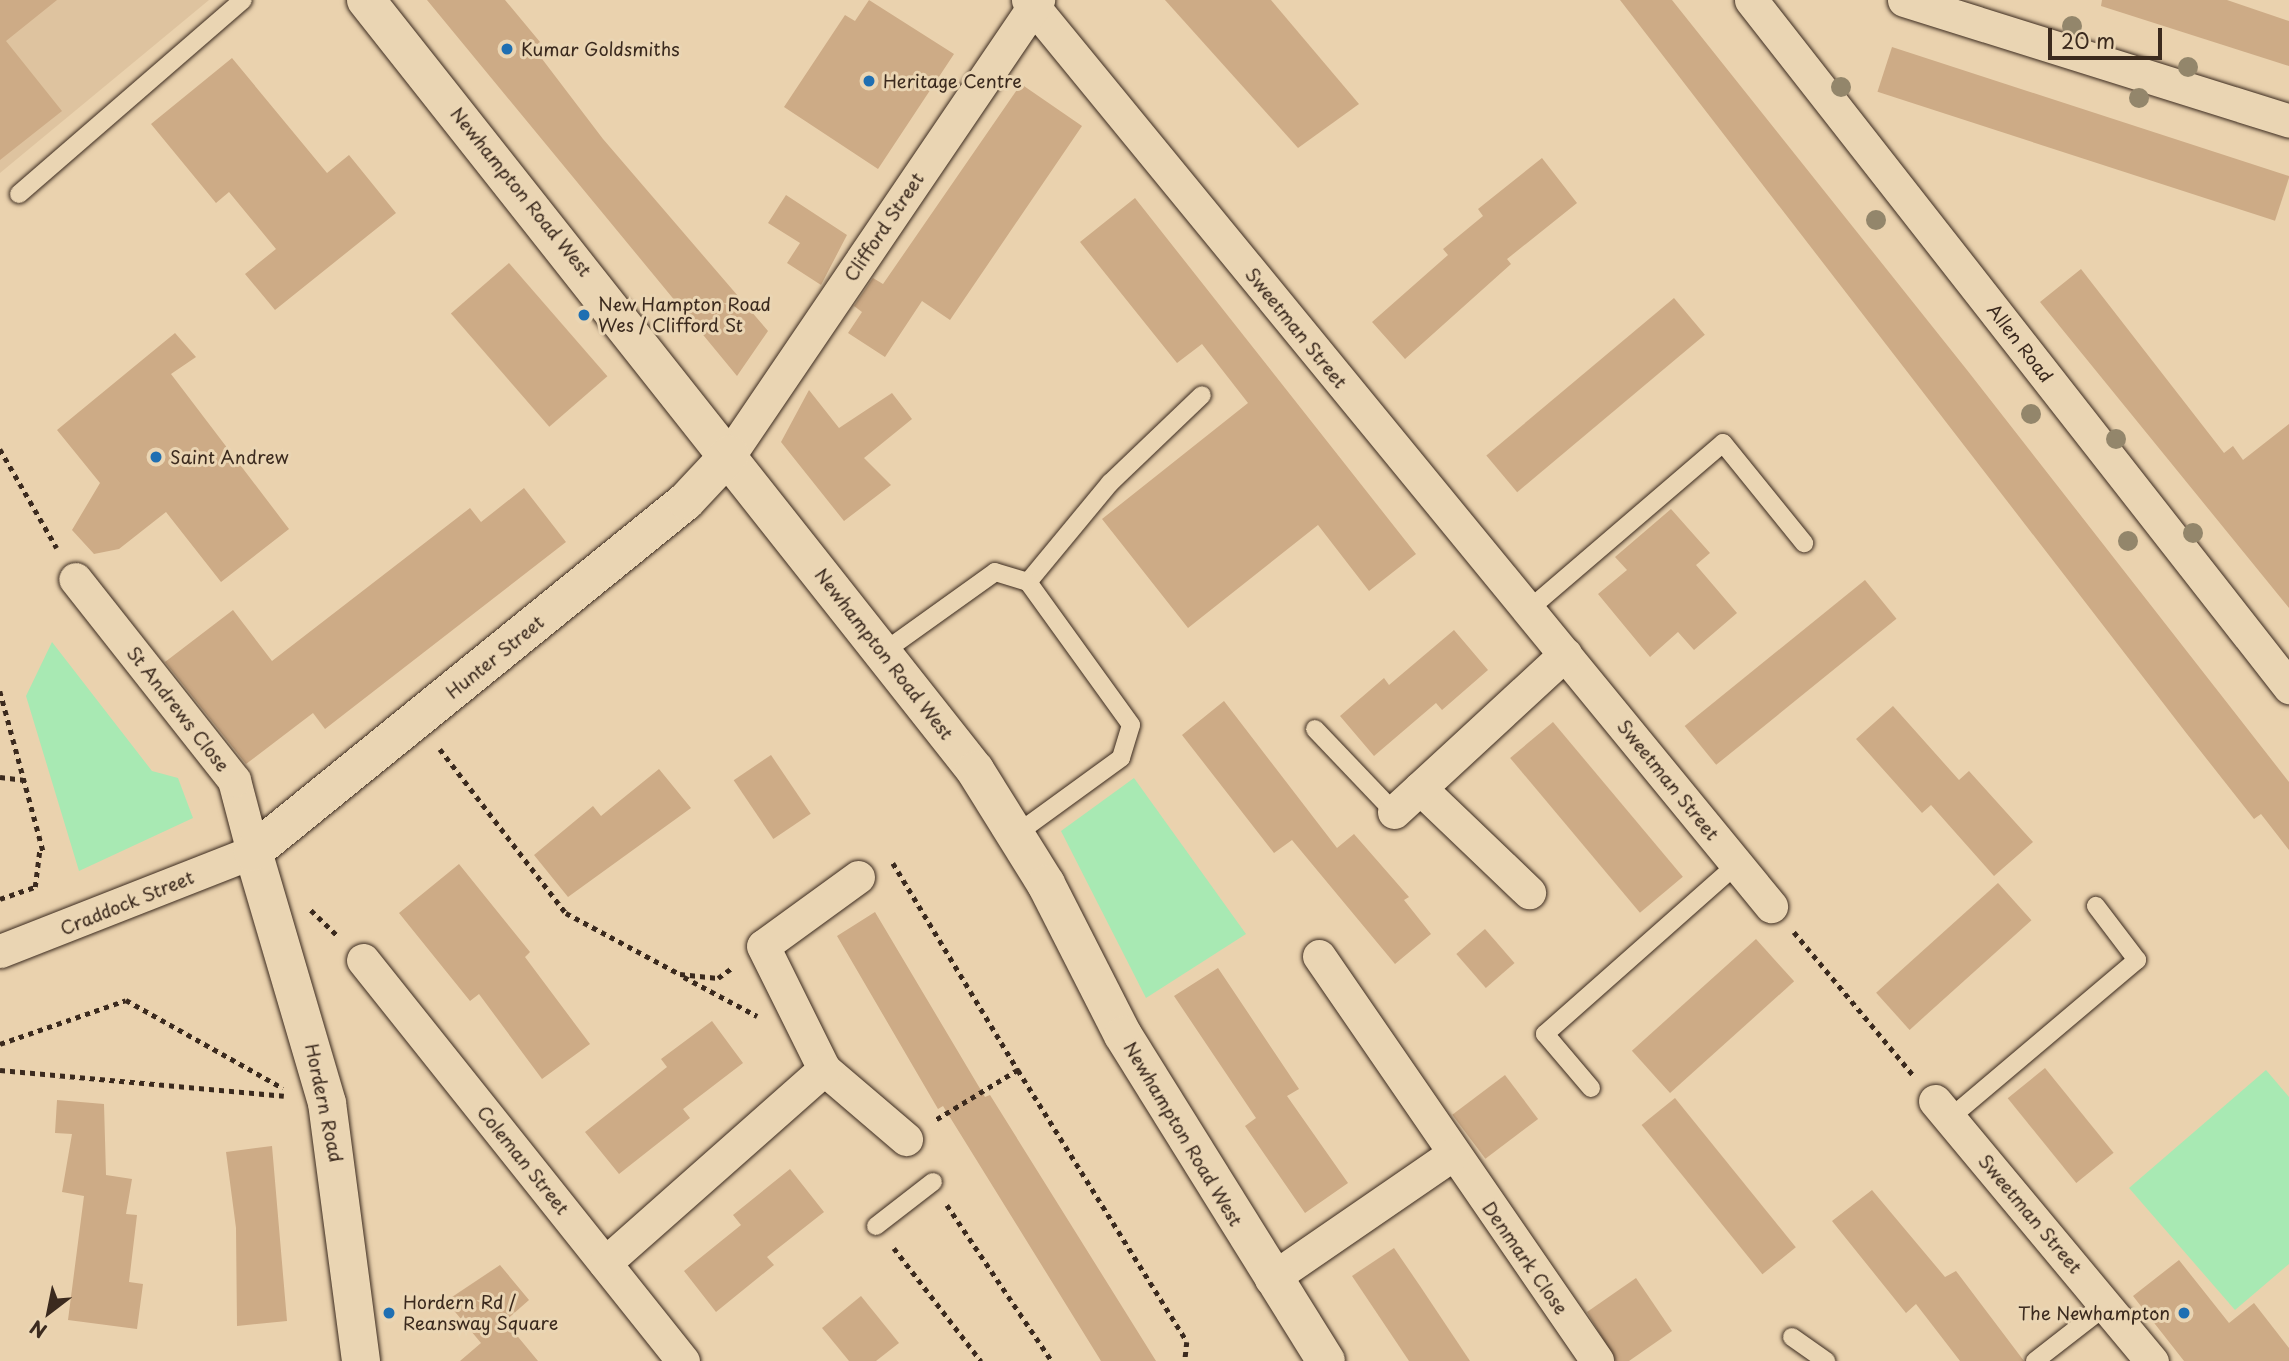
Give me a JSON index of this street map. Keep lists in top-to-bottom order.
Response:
{
  "streets": {
    "street": [
      "Newhampton Road West",
      "Clifford Street",
      "Sweetman Street",
      "Allen Road",
      "Hunter Street",
      "St Andrews Close",
      "Craddock Street",
      "Hordern Road",
      "Coleman Street",
      "Denmark Close"
    ]
  },
  "crossings": [
    ["Newhampton Road West", "Clifford Street"],
    ["Newhampton Road West", "Hunter Street"],
    ["Clifford Street", "Sweetman Street"],
    ["Clifford Street", "Hunter Street"],
    ["Hunter Street", "St Andrews Close"],
    ["Hunter Street", "Craddock Street"],
    ["Hunter Street", "Hordern Road"],
    ["St Andrews Close", "Craddock Street"],
    ["St Andrews Close", "Hordern Road"],
    ["Craddock Street", "Hordern Road"]
  ],
  "places": [
    "Kumar Goldsmiths",
    "Heritage Centre",
    "New Hampton Road Wes / Clifford St",
    "Saint Andrew",
    "Hordern Rd / Reansway Square",
    "The Newhampton"
  ],
  "scale_bar": "20 m",
  "north": "bottom left"
}
